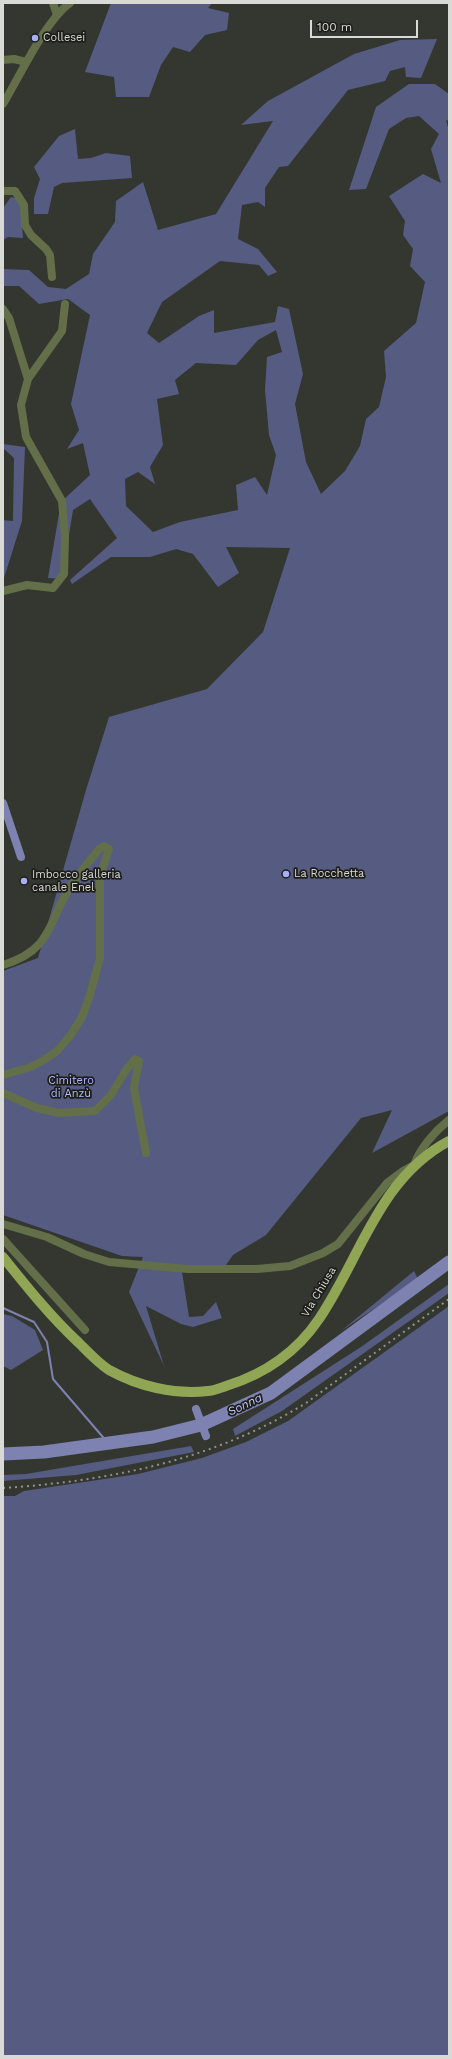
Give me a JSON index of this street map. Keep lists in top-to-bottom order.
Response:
{
  "streets": {
    "main road": ["Via Chiusa"]
  },
  "water": ["Sonna"],
  "parks": ["Cimitero di Anzù"],
  "places": ["Collesei", "La Rocchetta", "Imbocco galleria canale Enel"],
  "scale_bar": "100 m"
}
